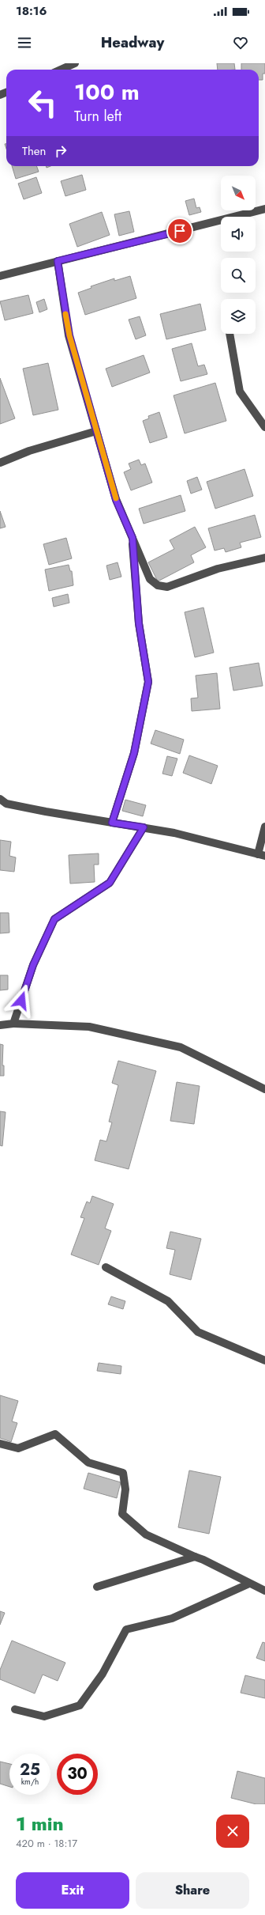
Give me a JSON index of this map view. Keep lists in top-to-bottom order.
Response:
{
  "north": "bottom right",
  "page": {
    "status": "18:16",
    "header": "Headway",
    "turn": ["100 m", "Turn left"],
    "then": "Then",
    "speed": "25 km/h",
    "limit": "30",
    "heading": ["1 min", "420 m · 18:17"],
    "buttons": ["Exit", "Share"]
  }
}
